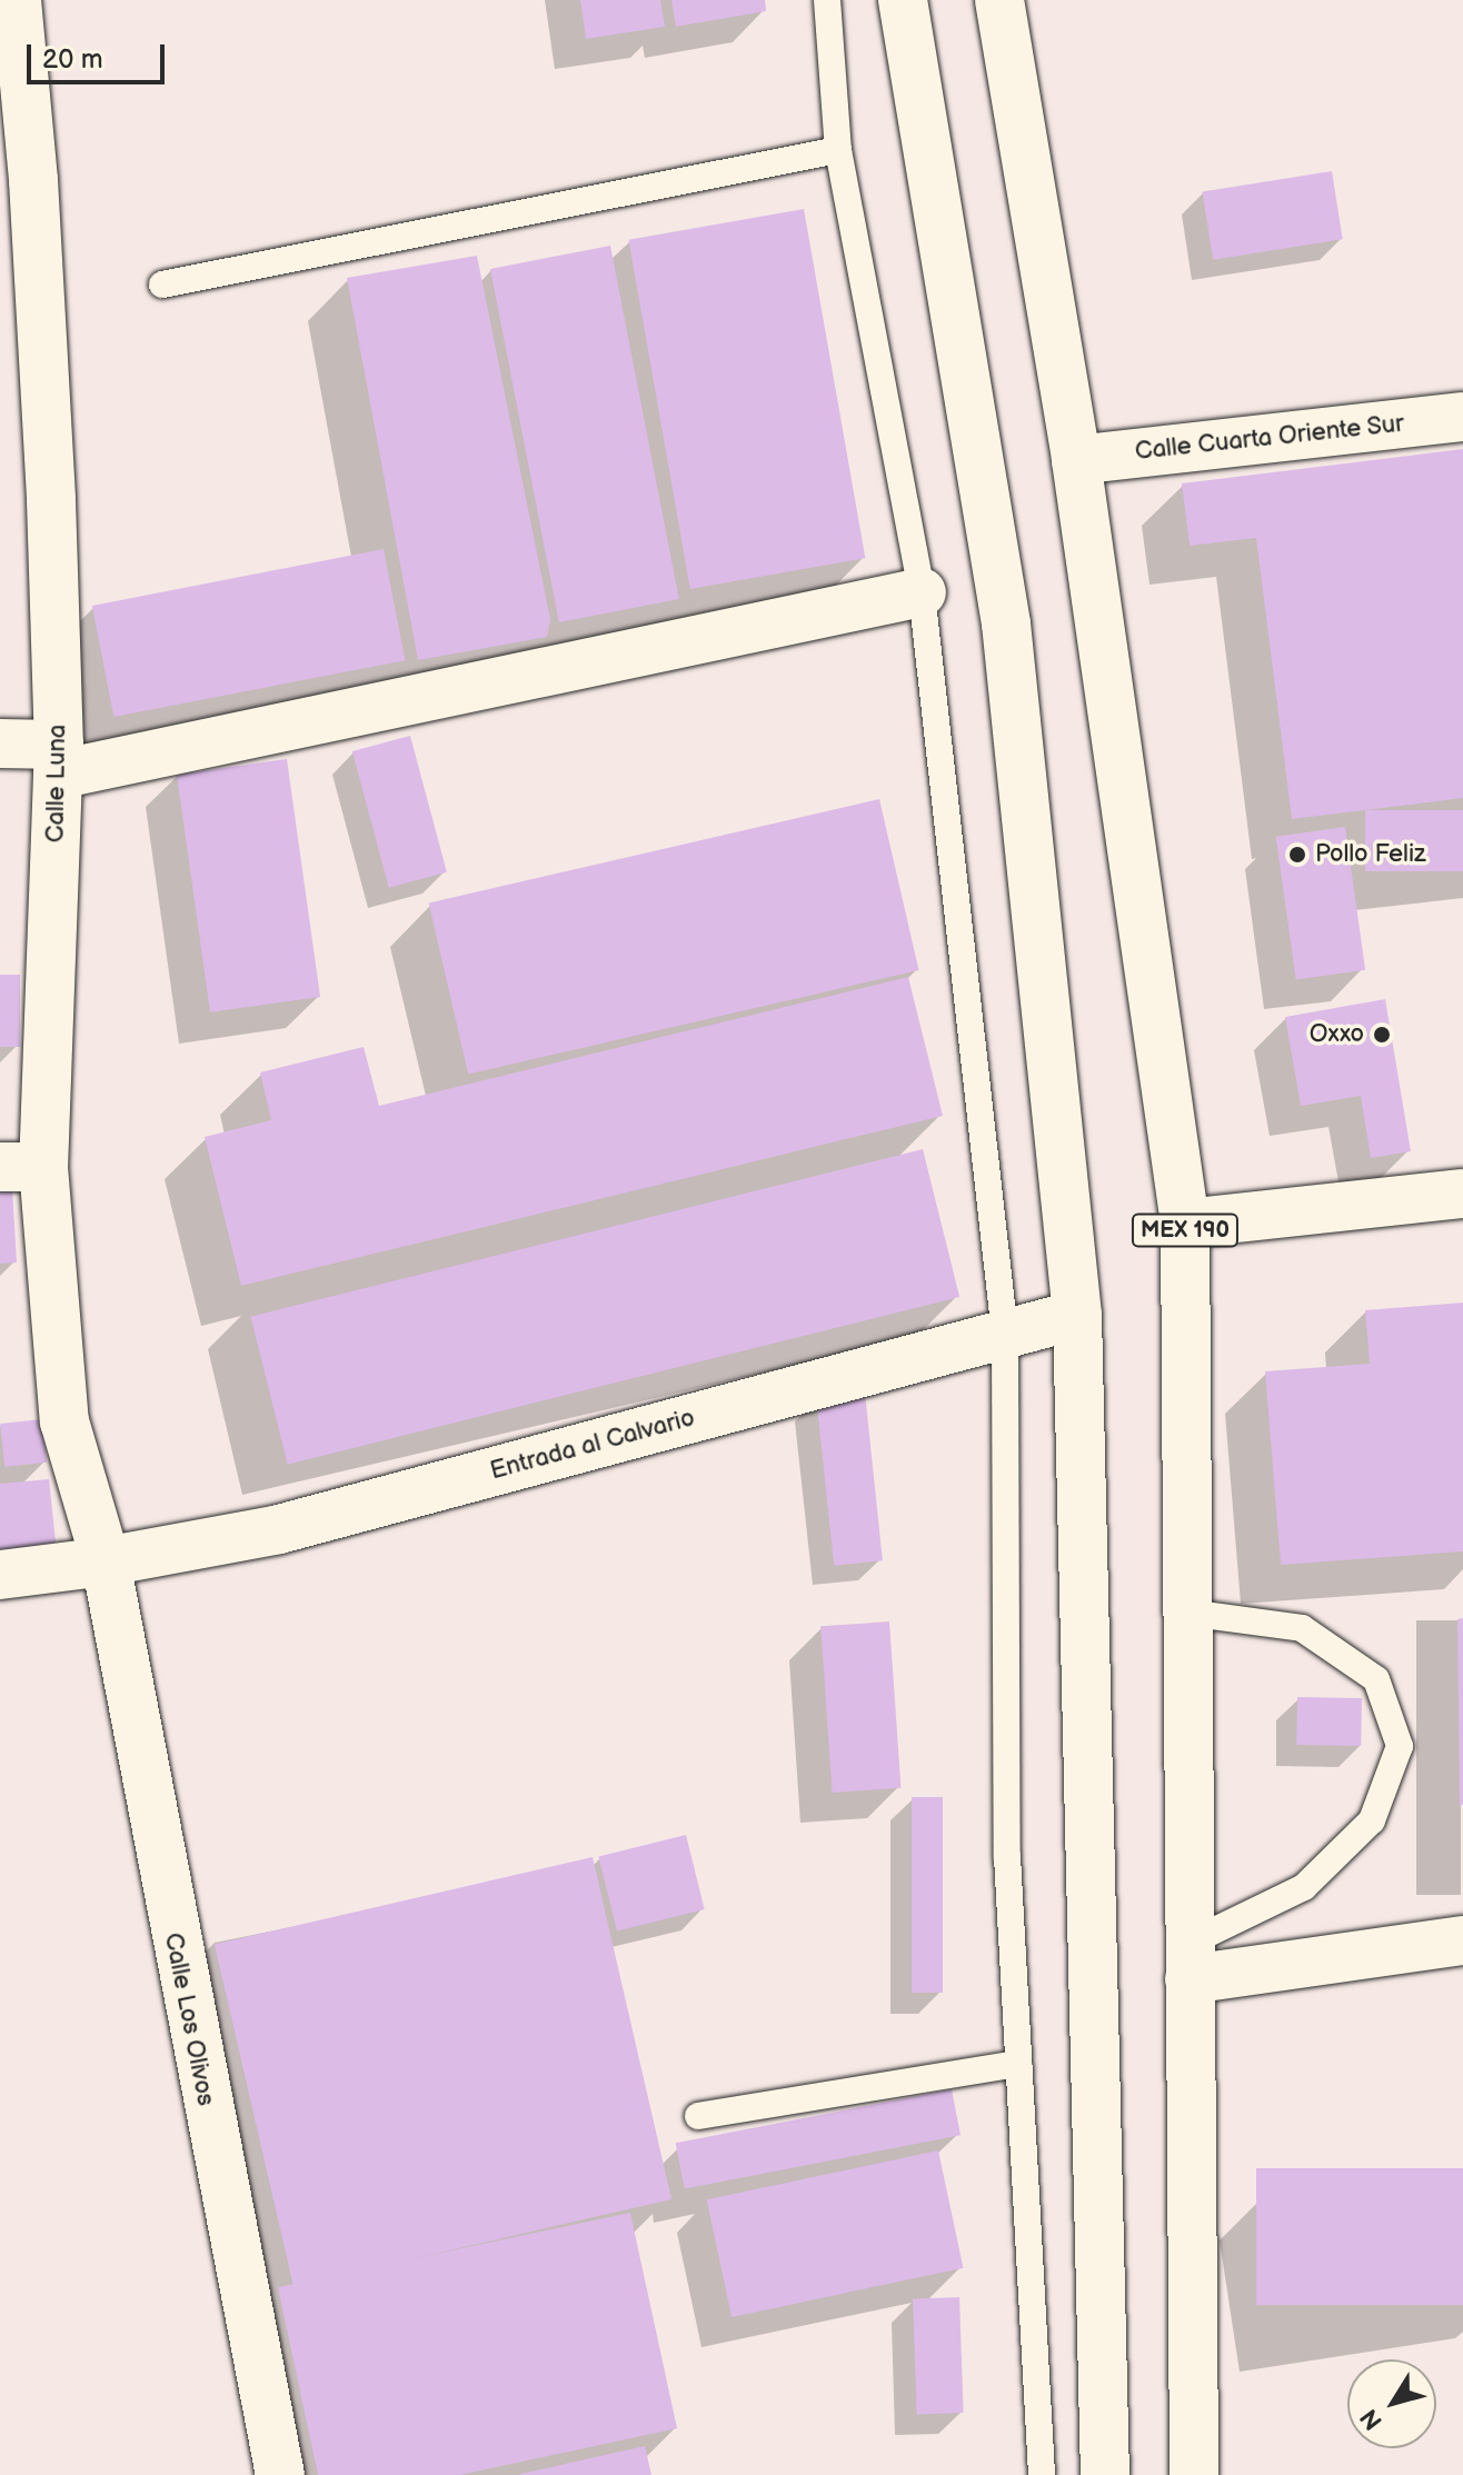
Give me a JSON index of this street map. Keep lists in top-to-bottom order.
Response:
{
  "streets": {
    "street": [
      "Calle Cuarta Oriente Sur",
      "Calle Luna",
      "MEX 190",
      "Entrada al Calvario",
      "Calle Los Olivos"
    ]
  },
  "crossings": [
    ["Calle Cuarta Oriente Sur", "MEX 190"],
    ["Calle Luna", "Entrada al Calvario"],
    ["Calle Luna", "Calle Los Olivos"],
    ["Entrada al Calvario", "Calle Los Olivos"]
  ],
  "places": ["Pollo Feliz", "Oxxo"],
  "scale_bar": "20 m",
  "north": "bottom left"
}
